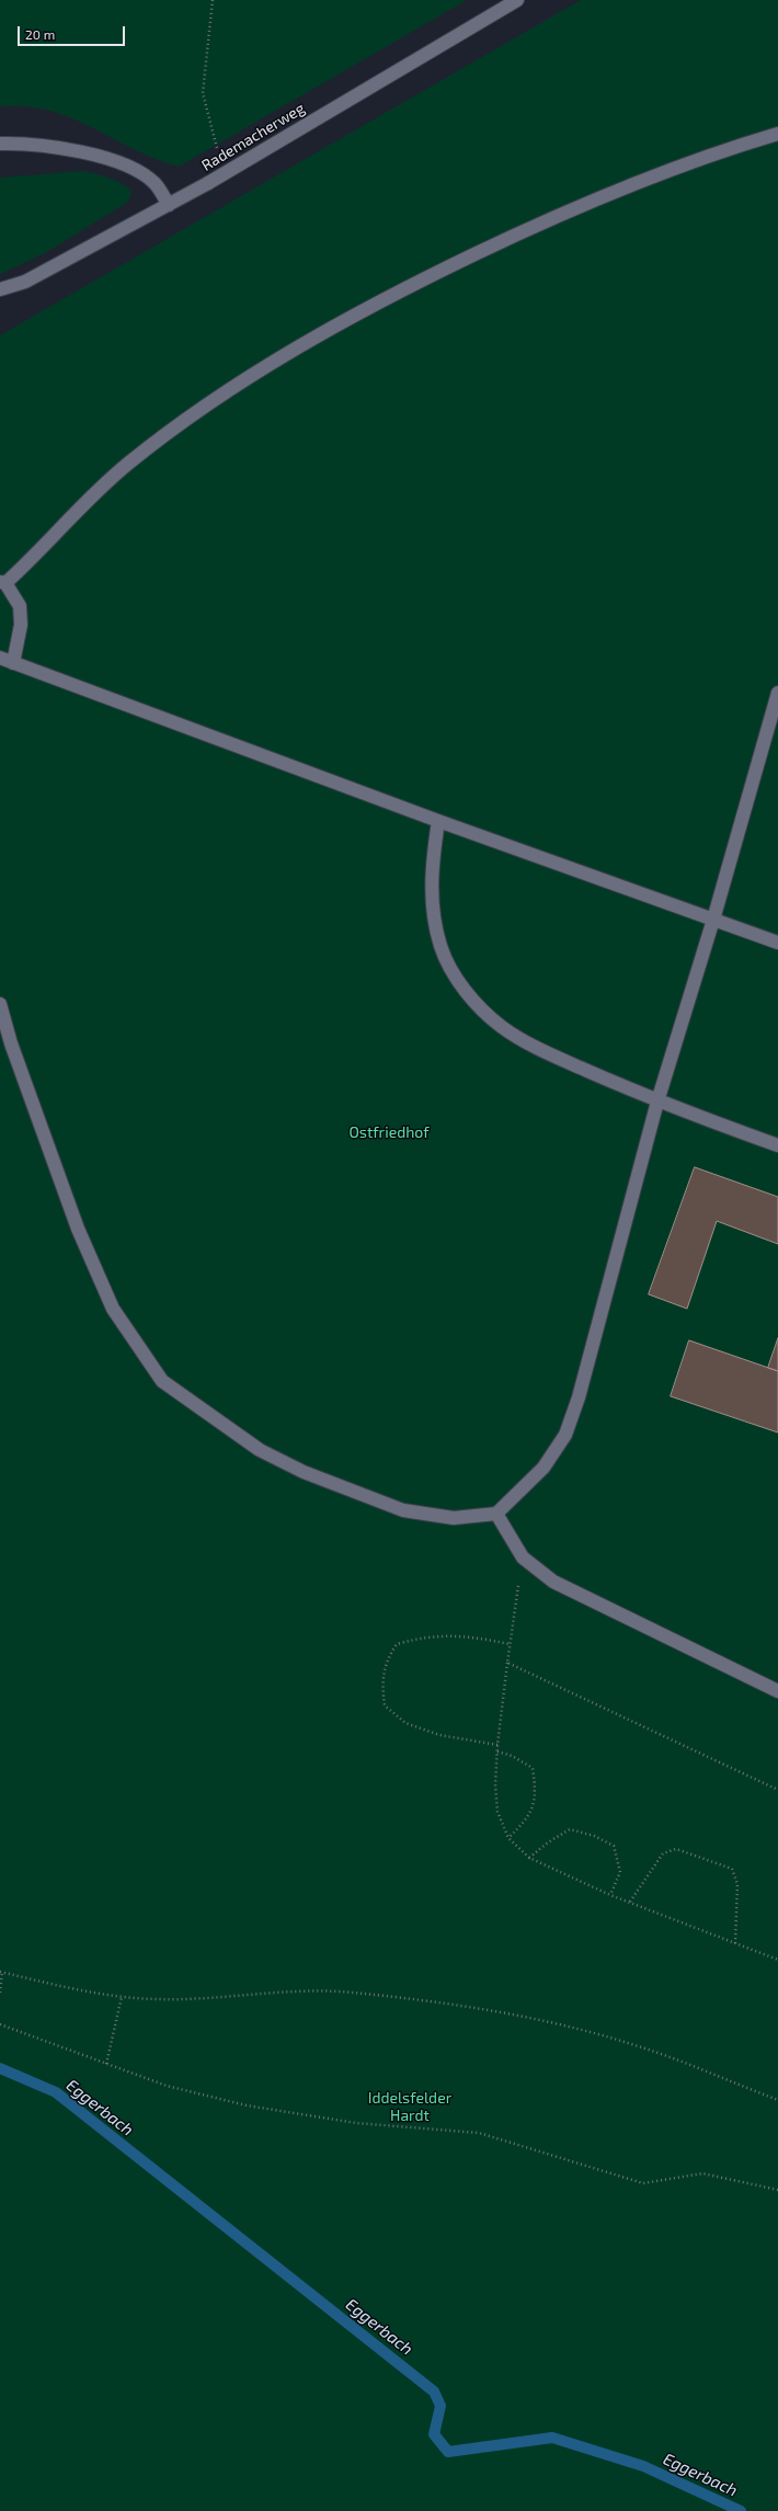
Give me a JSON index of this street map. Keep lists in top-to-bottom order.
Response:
{
  "streets": {
    "street": ["Rademacherweg"]
  },
  "water": ["Eggerbach"],
  "parks": ["Ostfriedhof", "Iddelsfelder Hardt"],
  "scale_bar": "20 m"
}
